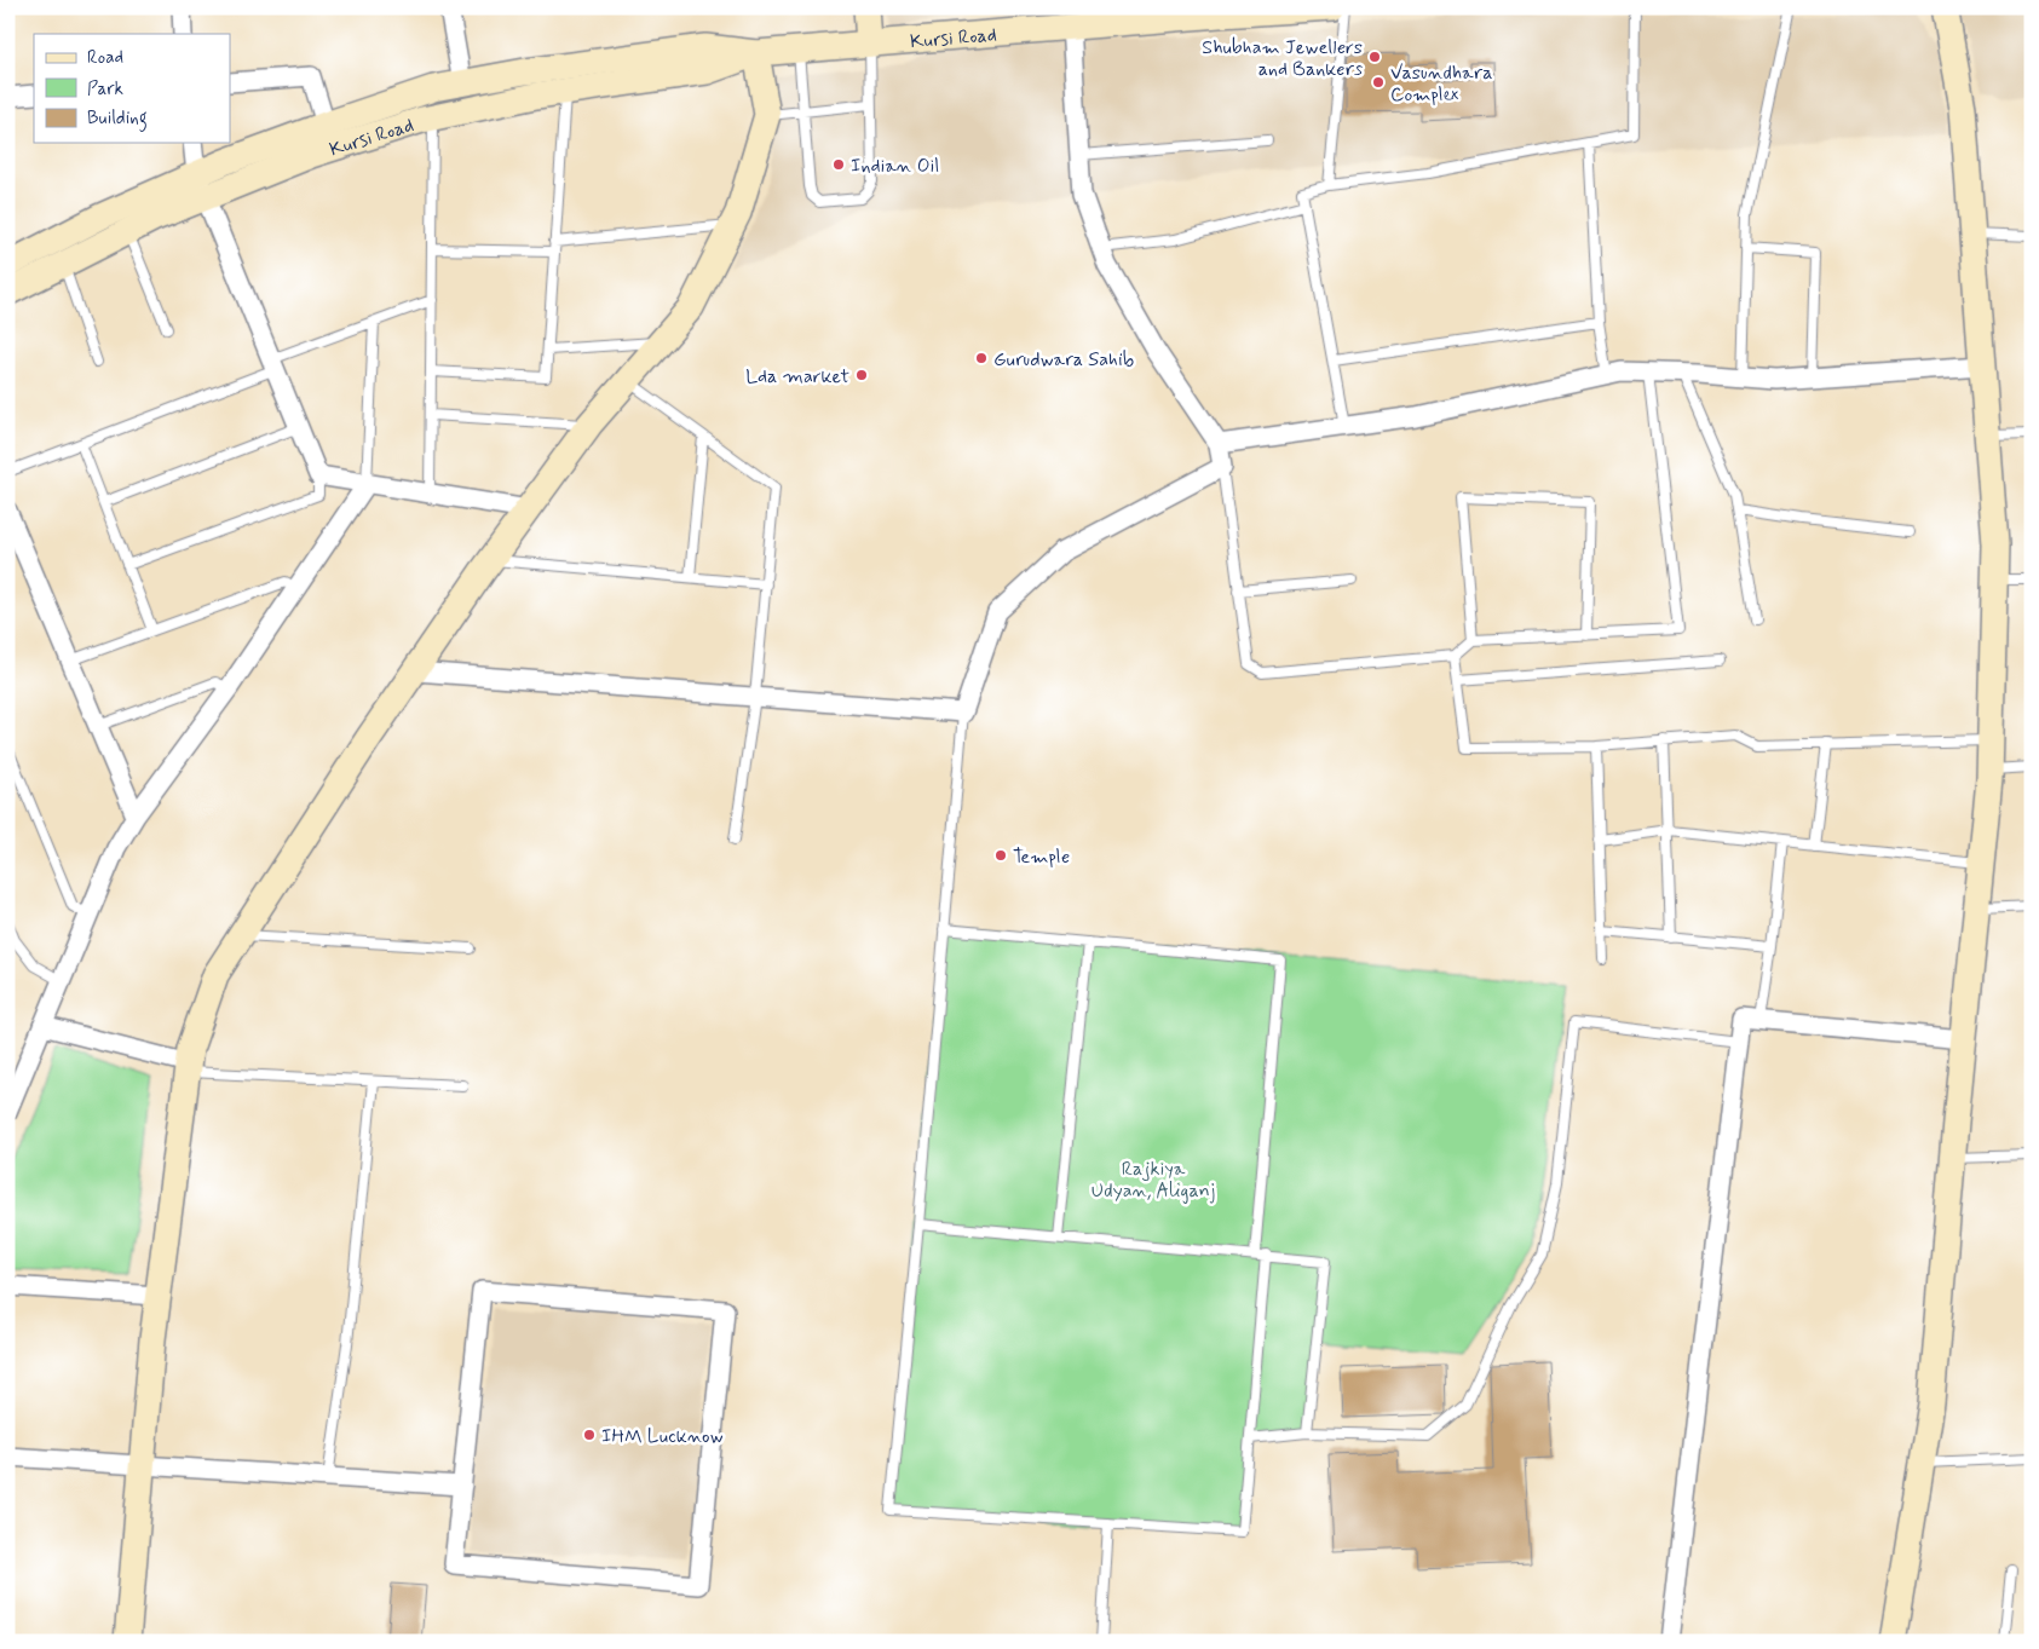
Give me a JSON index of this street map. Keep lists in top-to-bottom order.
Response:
{
  "streets": {
    "street": ["Kursi Road"]
  },
  "parks": ["Rajkiya Udyan, Aliganj"],
  "places": [
    "Shubham Jewellers and Bankers",
    "Vasundhara Complex",
    "Indian Oil",
    "Gurudwara Sahib",
    "Lda market",
    "Temple",
    "IHM Lucknow"
  ],
  "legend": ["Road", "Park", "Building"]
}
